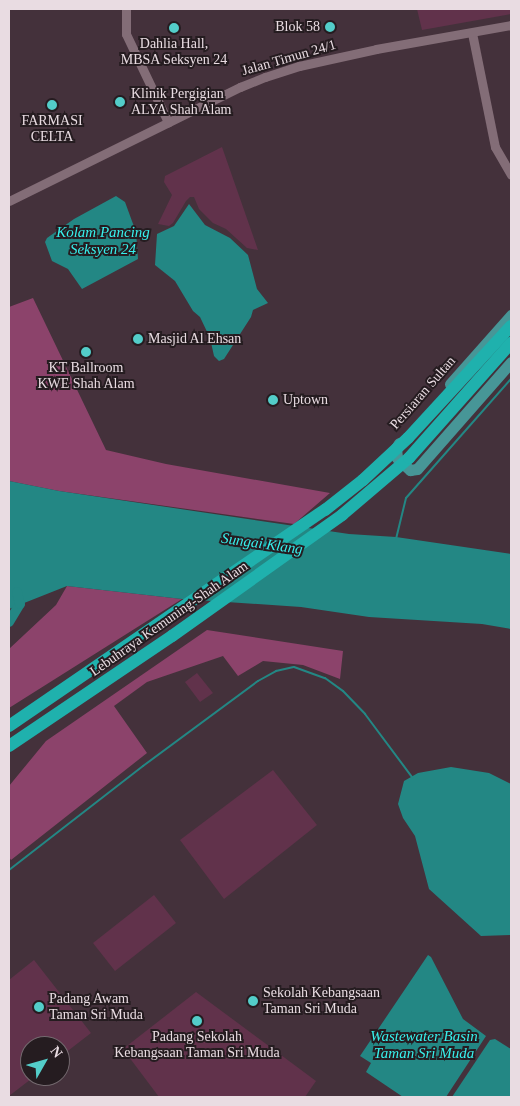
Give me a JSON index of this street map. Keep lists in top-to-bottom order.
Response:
{
  "streets": {
    "highway": ["Lebuhraya Kemuning-Shah Alam"],
    "main road": ["Persiaran Sultan"],
    "street": ["Jalan Timun 24/1"]
  },
  "water": ["Kolam Pancing Seksyen 24", "Sungai Klang", "Wastewater Basin Taman Sri Muda"],
  "places": [
    "Blok 58",
    "Dahlia Hall, MBSA Seksyen 24",
    "Klinik Pergigian ALYA Shah Alam",
    "FARMASI CELTA",
    "Masjid Al Ehsan",
    "KT Ballroom KWE Shah Alam",
    "Uptown",
    "Sekolah Kebangsaan Taman Sri Muda",
    "Padang Awam Taman Sri Muda",
    "Padang Sekolah Kebangsaan Taman Sri Muda"
  ],
  "north": "top right"
}
